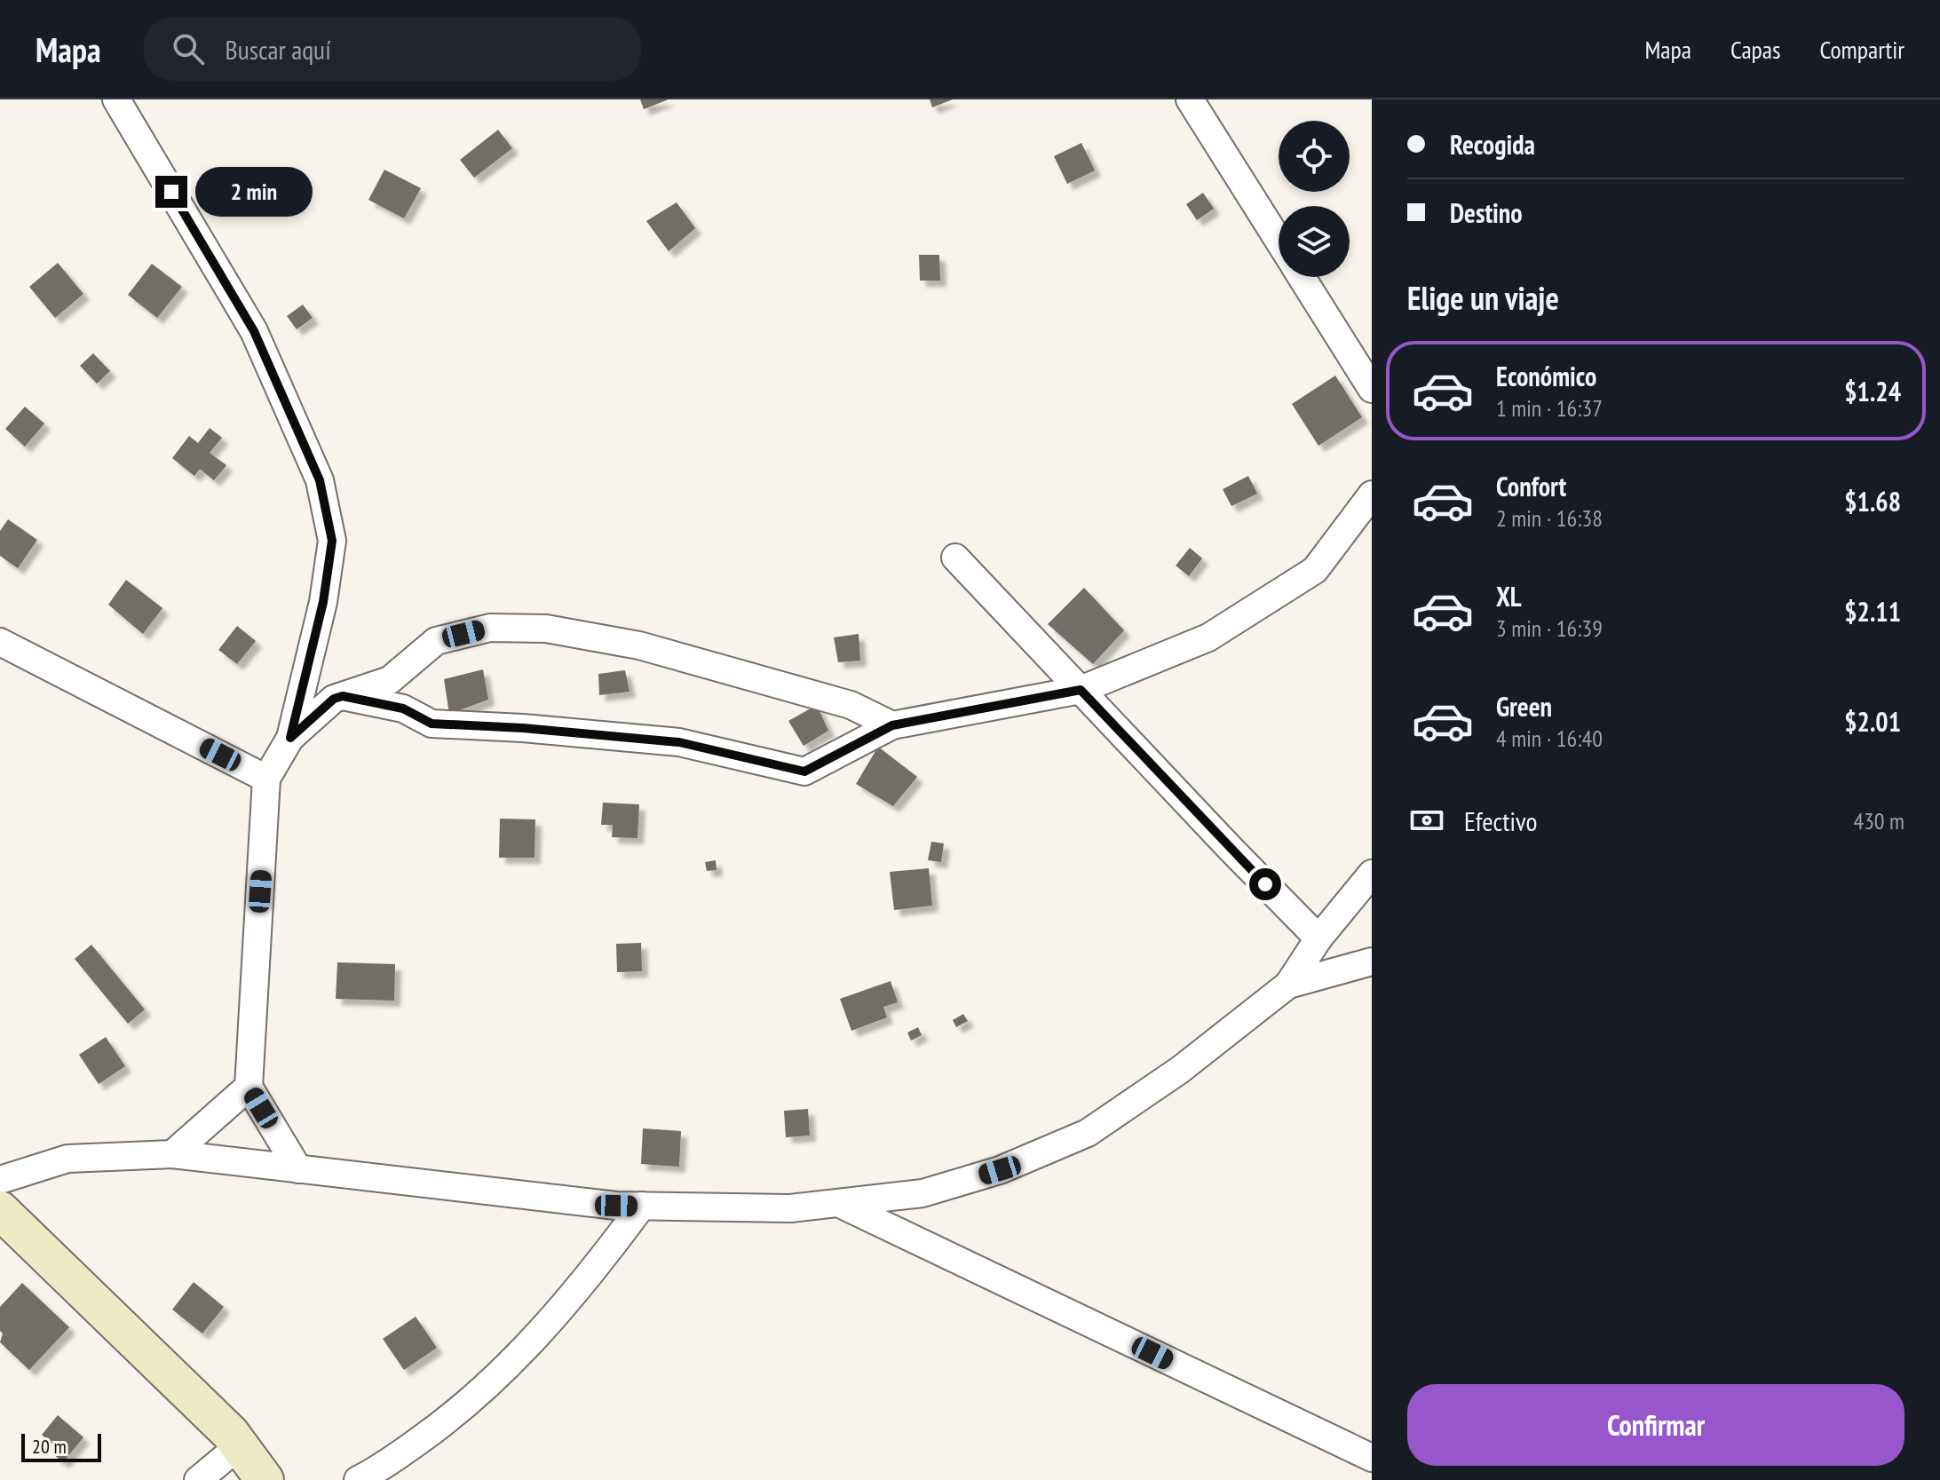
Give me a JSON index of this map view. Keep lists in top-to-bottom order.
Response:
{
  "scale_bar": "20 m",
  "page": {
    "header": "Mapa",
    "search": "Buscar aquí",
    "nav": ["Mapa", "Capas", "Compartir"],
    "banner": ["Recogida", "Destino"],
    "bubble": "2 min",
    "heading": "Elige un viaje",
    "list": [
      {
        "name": "Económico",
        "note": "1 min · 16:37",
        "value": "$1.24"
      },
      {
        "name": "Confort",
        "note": "2 min · 16:38",
        "value": "$1.68"
      },
      {
        "name": "XL",
        "note": "3 min · 16:39",
        "value": "$2.11"
      },
      {
        "name": "Green",
        "note": "4 min · 16:40",
        "value": "$2.01"
      }
    ],
    "pay": ["Efectivo", "430 m"],
    "buttons": "Confirmar",
    "scale": "20 m"
  }
}
